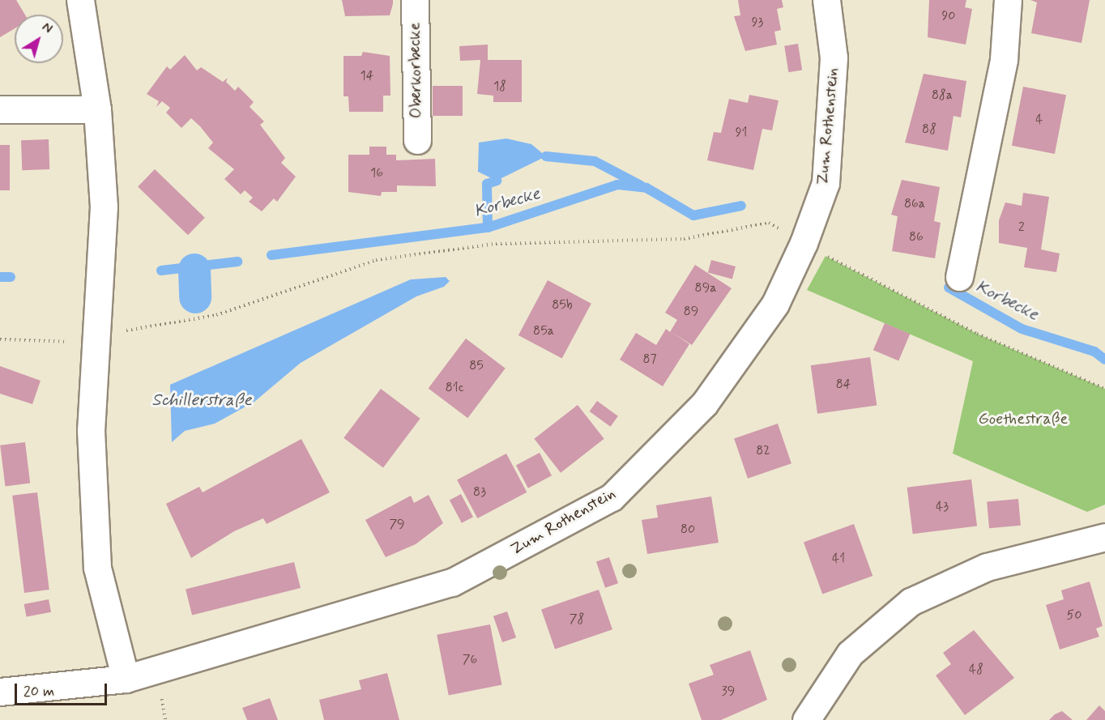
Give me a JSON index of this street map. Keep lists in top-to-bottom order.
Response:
{
  "streets": {
    "street": ["Oberkorbecke", "Zum Rothenstein"]
  },
  "water": ["Korbecke", "Schillerstraße"],
  "parks": ["Goethestraße"],
  "house_numbers": [
    "90",
    "93",
    "14",
    "18",
    "88a",
    "4",
    "88",
    "91",
    "16",
    "86a",
    "2",
    "86",
    "89a",
    "85b",
    "89",
    "85a",
    "87",
    "85",
    "84",
    "81c",
    "82",
    "83",
    "43",
    "79",
    "80",
    "41",
    "50",
    "78",
    "76",
    "48",
    "39"
  ],
  "scale_bar": "20 m",
  "north": "top right"
}
